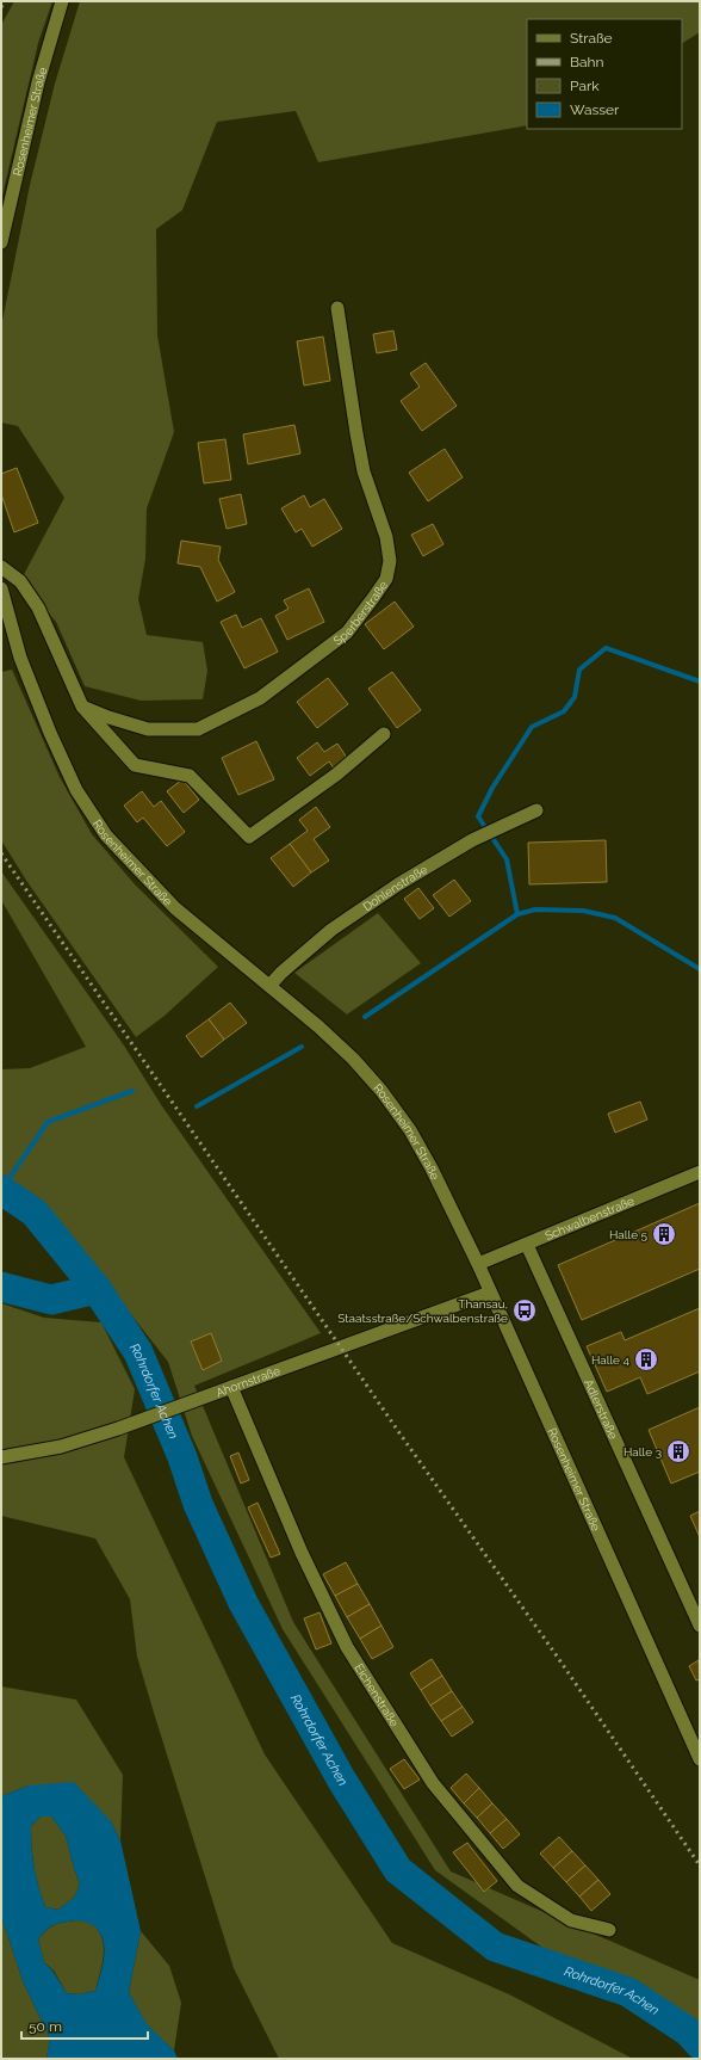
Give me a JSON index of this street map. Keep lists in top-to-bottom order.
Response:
{
  "streets": {
    "street": [
      "Rosenheimer Straße",
      "Sperberstraße",
      "Dohlenstraße",
      "Schwalbenstraße",
      "Ahornstraße",
      "Adlerstraße",
      "Eichenstraße"
    ]
  },
  "crossings": [
    ["Rosenheimer Straße", "Dohlenstraße"],
    ["Rosenheimer Straße", "Schwalbenstraße"],
    ["Rosenheimer Straße", "Ahornstraße"],
    ["Schwalbenstraße", "Adlerstraße"],
    ["Ahornstraße", "Eichenstraße"]
  ],
  "water": ["Rohrdorfer Achen"],
  "places": {
    "building": ["Halle 5", "Halle 4", "Halle 3"],
    "bus stop": ["Thansau, Staatsstraße/Schwalbenstraße"]
  },
  "legend": [
    "Straße",
    "Bahn",
    "Park",
    "Wasser"
  ],
  "scale_bar": "50 m"
}
